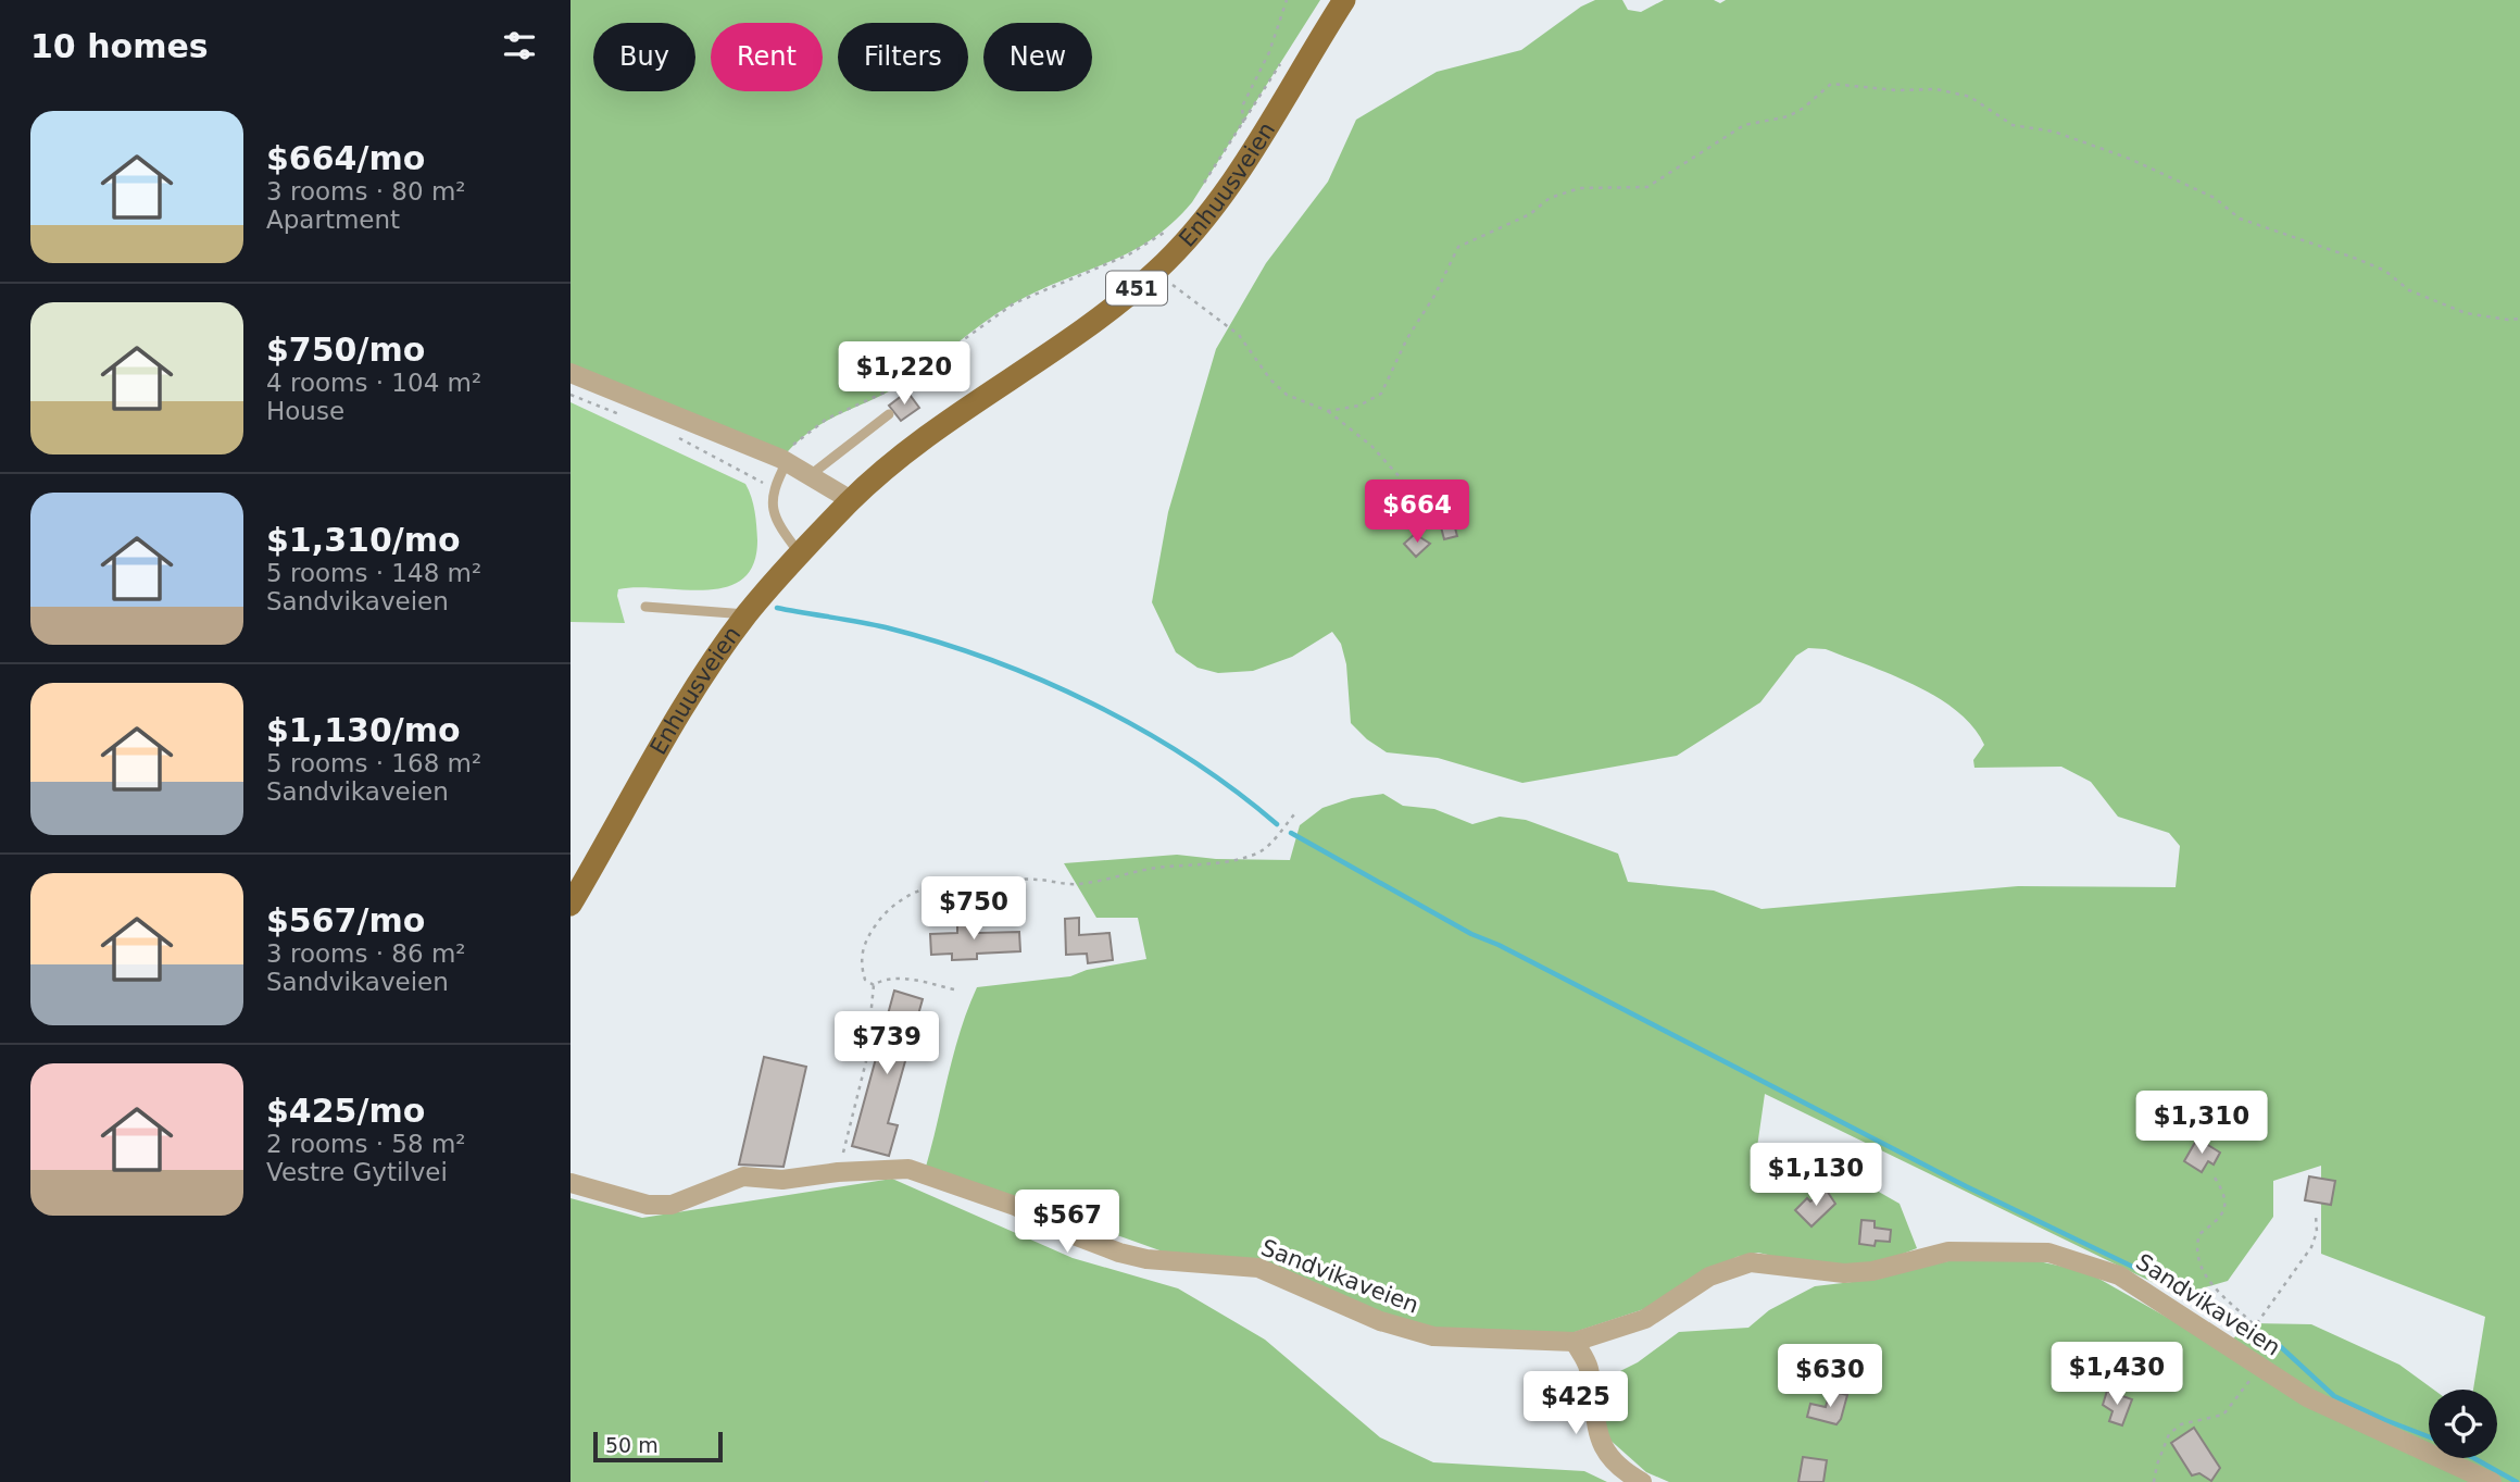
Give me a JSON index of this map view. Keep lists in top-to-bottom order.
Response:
{
  "streets": {
    "main road": ["Enhuusveien", "451"],
    "street": ["Sandvikaveien"]
  },
  "scale_bar": "50 m",
  "page": {
    "heading": "10 homes",
    "chip": [
      "Buy",
      "Rent",
      "Filters",
      "New"
    ],
    "list": [
      {
        "name": "$664/mo",
        "note": "3 rooms · 80 m² · Apartment"
      },
      {
        "name": "$750/mo",
        "note": "4 rooms · 104 m² · House"
      },
      {
        "name": "$1,310/mo",
        "note": "5 rooms · 148 m² · Sandvikaveien"
      },
      {
        "name": "$1,130/mo",
        "note": "5 rooms · 168 m² · Sandvikaveien"
      },
      {
        "name": "$567/mo",
        "note": "3 rooms · 86 m² · Sandvikaveien"
      },
      {
        "name": "$425/mo",
        "note": "2 rooms · 58 m² · Vestre Gytilvei"
      }
    ],
    "price": [
      "$1,220",
      "$664",
      "$750",
      "$739",
      "$1,310",
      "$1,130",
      "$567",
      "$1,430",
      "$630",
      "$425"
    ],
    "scale": "50 m"
  }
}
